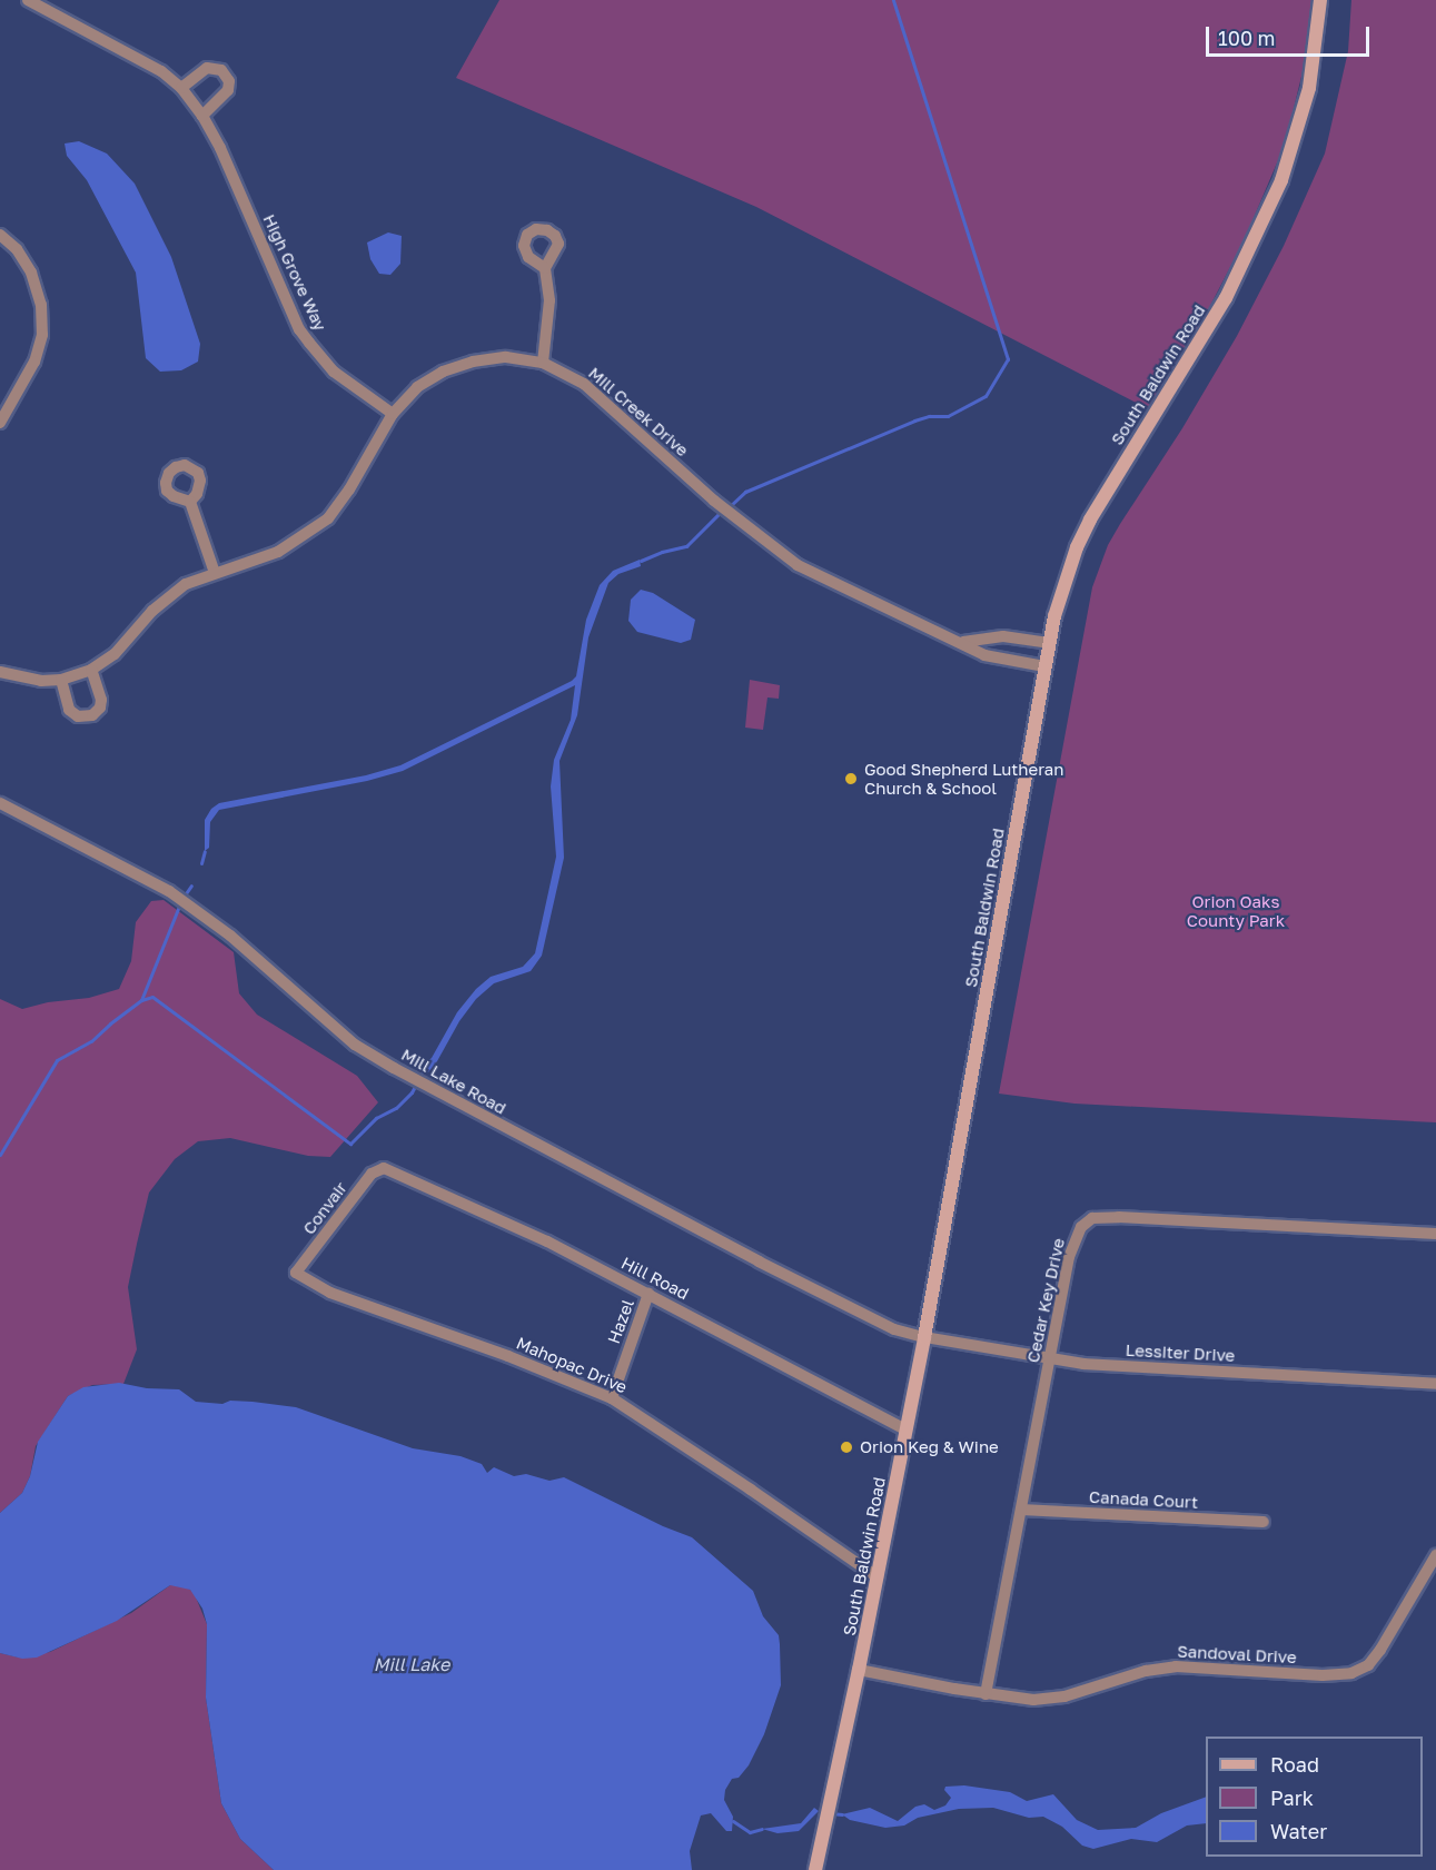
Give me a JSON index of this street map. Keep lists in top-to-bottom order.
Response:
{
  "streets": {
    "main road": ["South Baldwin Road"],
    "street": [
      "High Grove Way",
      "Mill Creek Drive",
      "Mill Lake Road",
      "Convair",
      "Hill Road",
      "Cedar Key Drive",
      "Hazel",
      "Lessiter Drive",
      "Mahopac Drive",
      "Canada Court",
      "Sandoval Drive"
    ]
  },
  "crossings": [
    ["High Grove Way", "Mill Creek Drive"],
    ["South Baldwin Road", "Mill Creek Drive"],
    ["South Baldwin Road", "Mill Lake Road"],
    ["South Baldwin Road", "Hill Road"],
    ["South Baldwin Road", "Lessiter Drive"],
    ["South Baldwin Road", "Mahopac Drive"],
    ["South Baldwin Road", "Sandoval Drive"],
    ["Mill Lake Road", "Lessiter Drive"],
    ["Convair", "Hill Road"],
    ["Convair", "Mahopac Drive"],
    ["Hill Road", "Hazel"],
    ["Cedar Key Drive", "Lessiter Drive"],
    ["Cedar Key Drive", "Canada Court"],
    ["Cedar Key Drive", "Sandoval Drive"],
    ["Hazel", "Mahopac Drive"]
  ],
  "water": ["Mill Lake"],
  "parks": ["Orion Oaks County Park"],
  "places": ["Good Shepherd Lutheran Church & School", "Orion Keg & Wine"],
  "legend": ["Road", "Park", "Water"],
  "scale_bar": "100 m"
}
